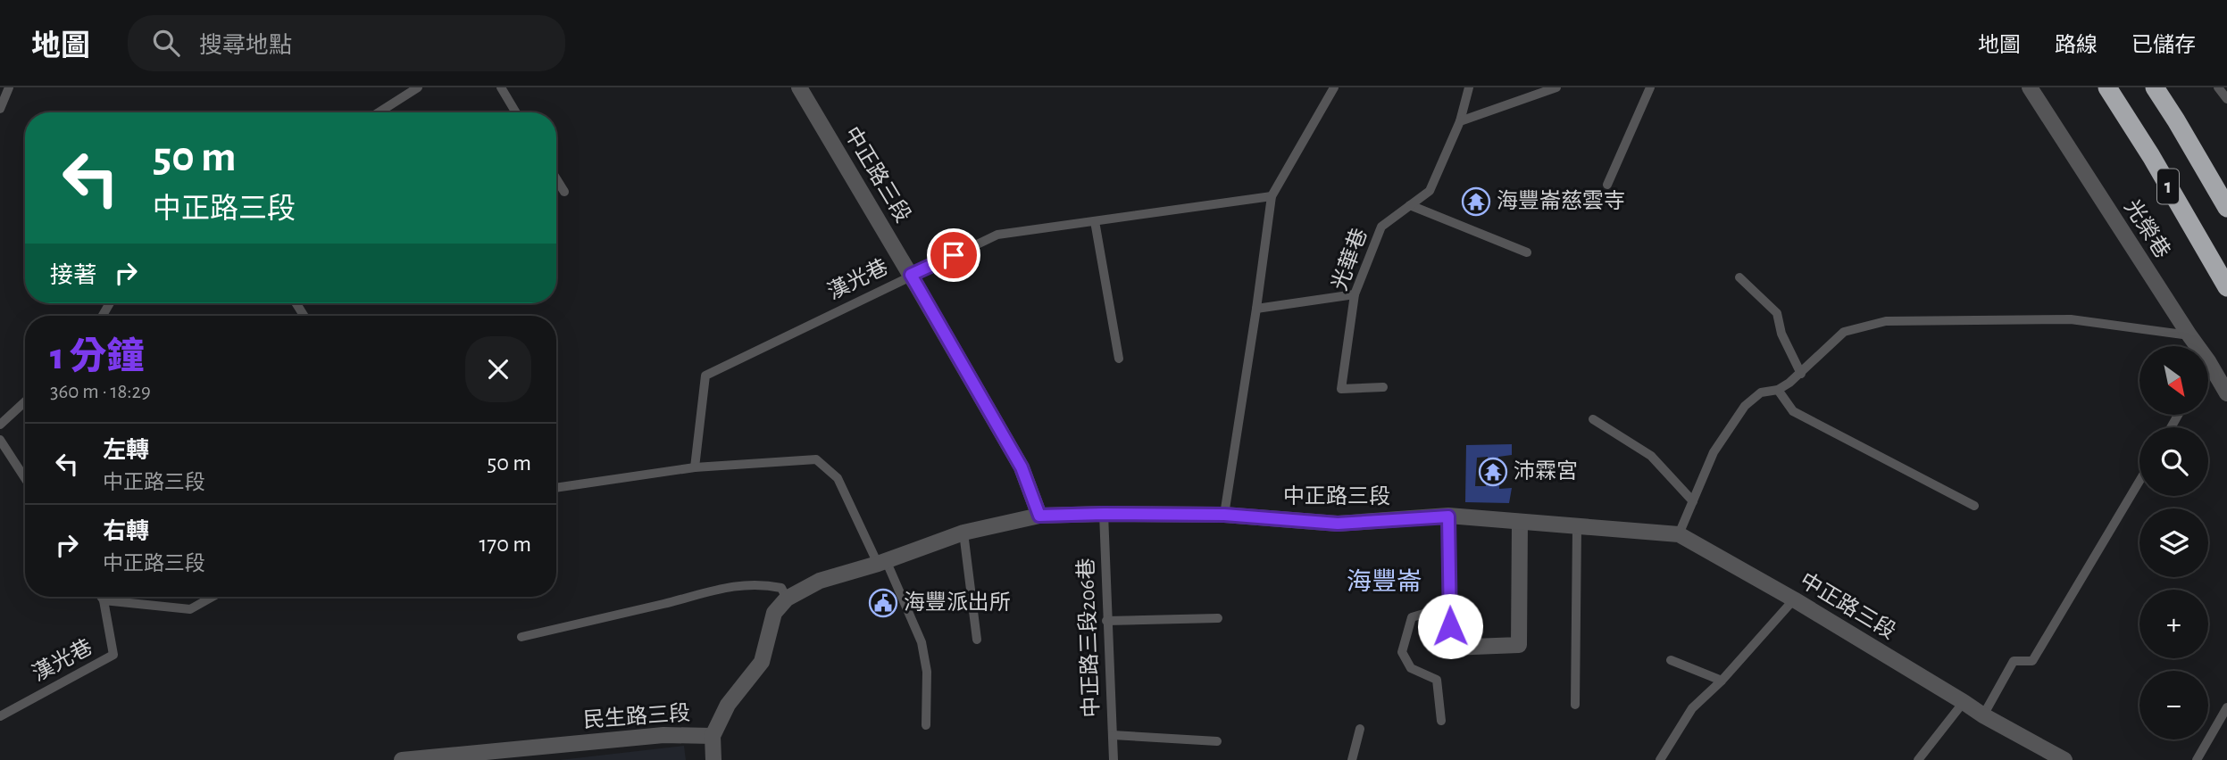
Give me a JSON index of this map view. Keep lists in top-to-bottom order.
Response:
{
  "streets": {
    "highway": ["1"],
    "street": ["中正路三段", "光榮巷", "民生路三段"],
    "lane": ["光華巷", "漢光巷", "中正路三段206巷"]
  },
  "crossings": [
    ["中正路三段", "漢光巷"],
    ["中正路三段", "中正路三段206巷"]
  ],
  "districts": ["海豐崙"],
  "places": {
    "temple": ["海豐崙慈雲寺", "沛霖宮"],
    "public building": ["海豐派出所"]
  },
  "north": "bottom right",
  "page": {
    "header": "地圖",
    "search": "搜尋地點",
    "nav": ["地圖", "路線", "已儲存"],
    "turn": ["50 m", "中正路三段"],
    "then": "接著",
    "heading": ["1 分鐘", "360 m · 18:29"],
    "map_buttons": ["+", "−"],
    "list": [
      {
        "name": "左轉",
        "note": "中正路三段",
        "value": "50 m"
      },
      {
        "name": "右轉",
        "note": "中正路三段",
        "value": "170 m"
      }
    ]
  }
}
